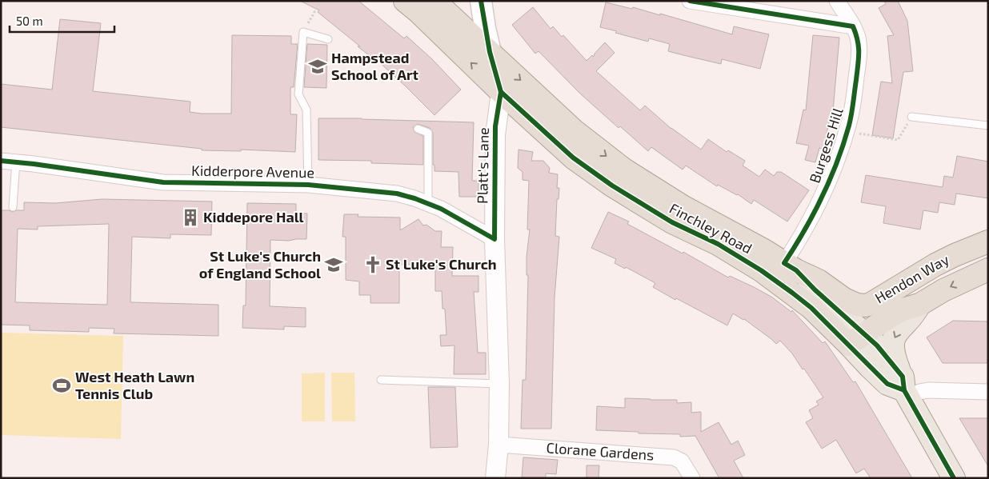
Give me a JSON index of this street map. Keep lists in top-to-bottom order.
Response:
{
  "streets": {
    "highway": ["Finchley Road", "Hendon Way"],
    "street": [
      "Burgess Hill",
      "Platt's Lane",
      "Kidderpore Avenue",
      "Clorane Gardens"
    ]
  },
  "crossings": [
    ["Burgess Hill", "Finchley Road"],
    ["Burgess Hill", "Hendon Way"],
    ["Platt's Lane", "Kidderpore Avenue"],
    ["Platt's Lane", "Finchley Road"],
    ["Platt's Lane", "Clorane Gardens"],
    ["Finchley Road", "Hendon Way"]
  ],
  "places": {
    "school or university": ["Hampstead School of Art", "St Luke's Church of England School"],
    "building": ["Kiddepore Hall"],
    "church": ["St Luke's Church"],
    "sports": ["West Heath Lawn Tennis Club"]
  },
  "scale_bar": "50 m"
}
